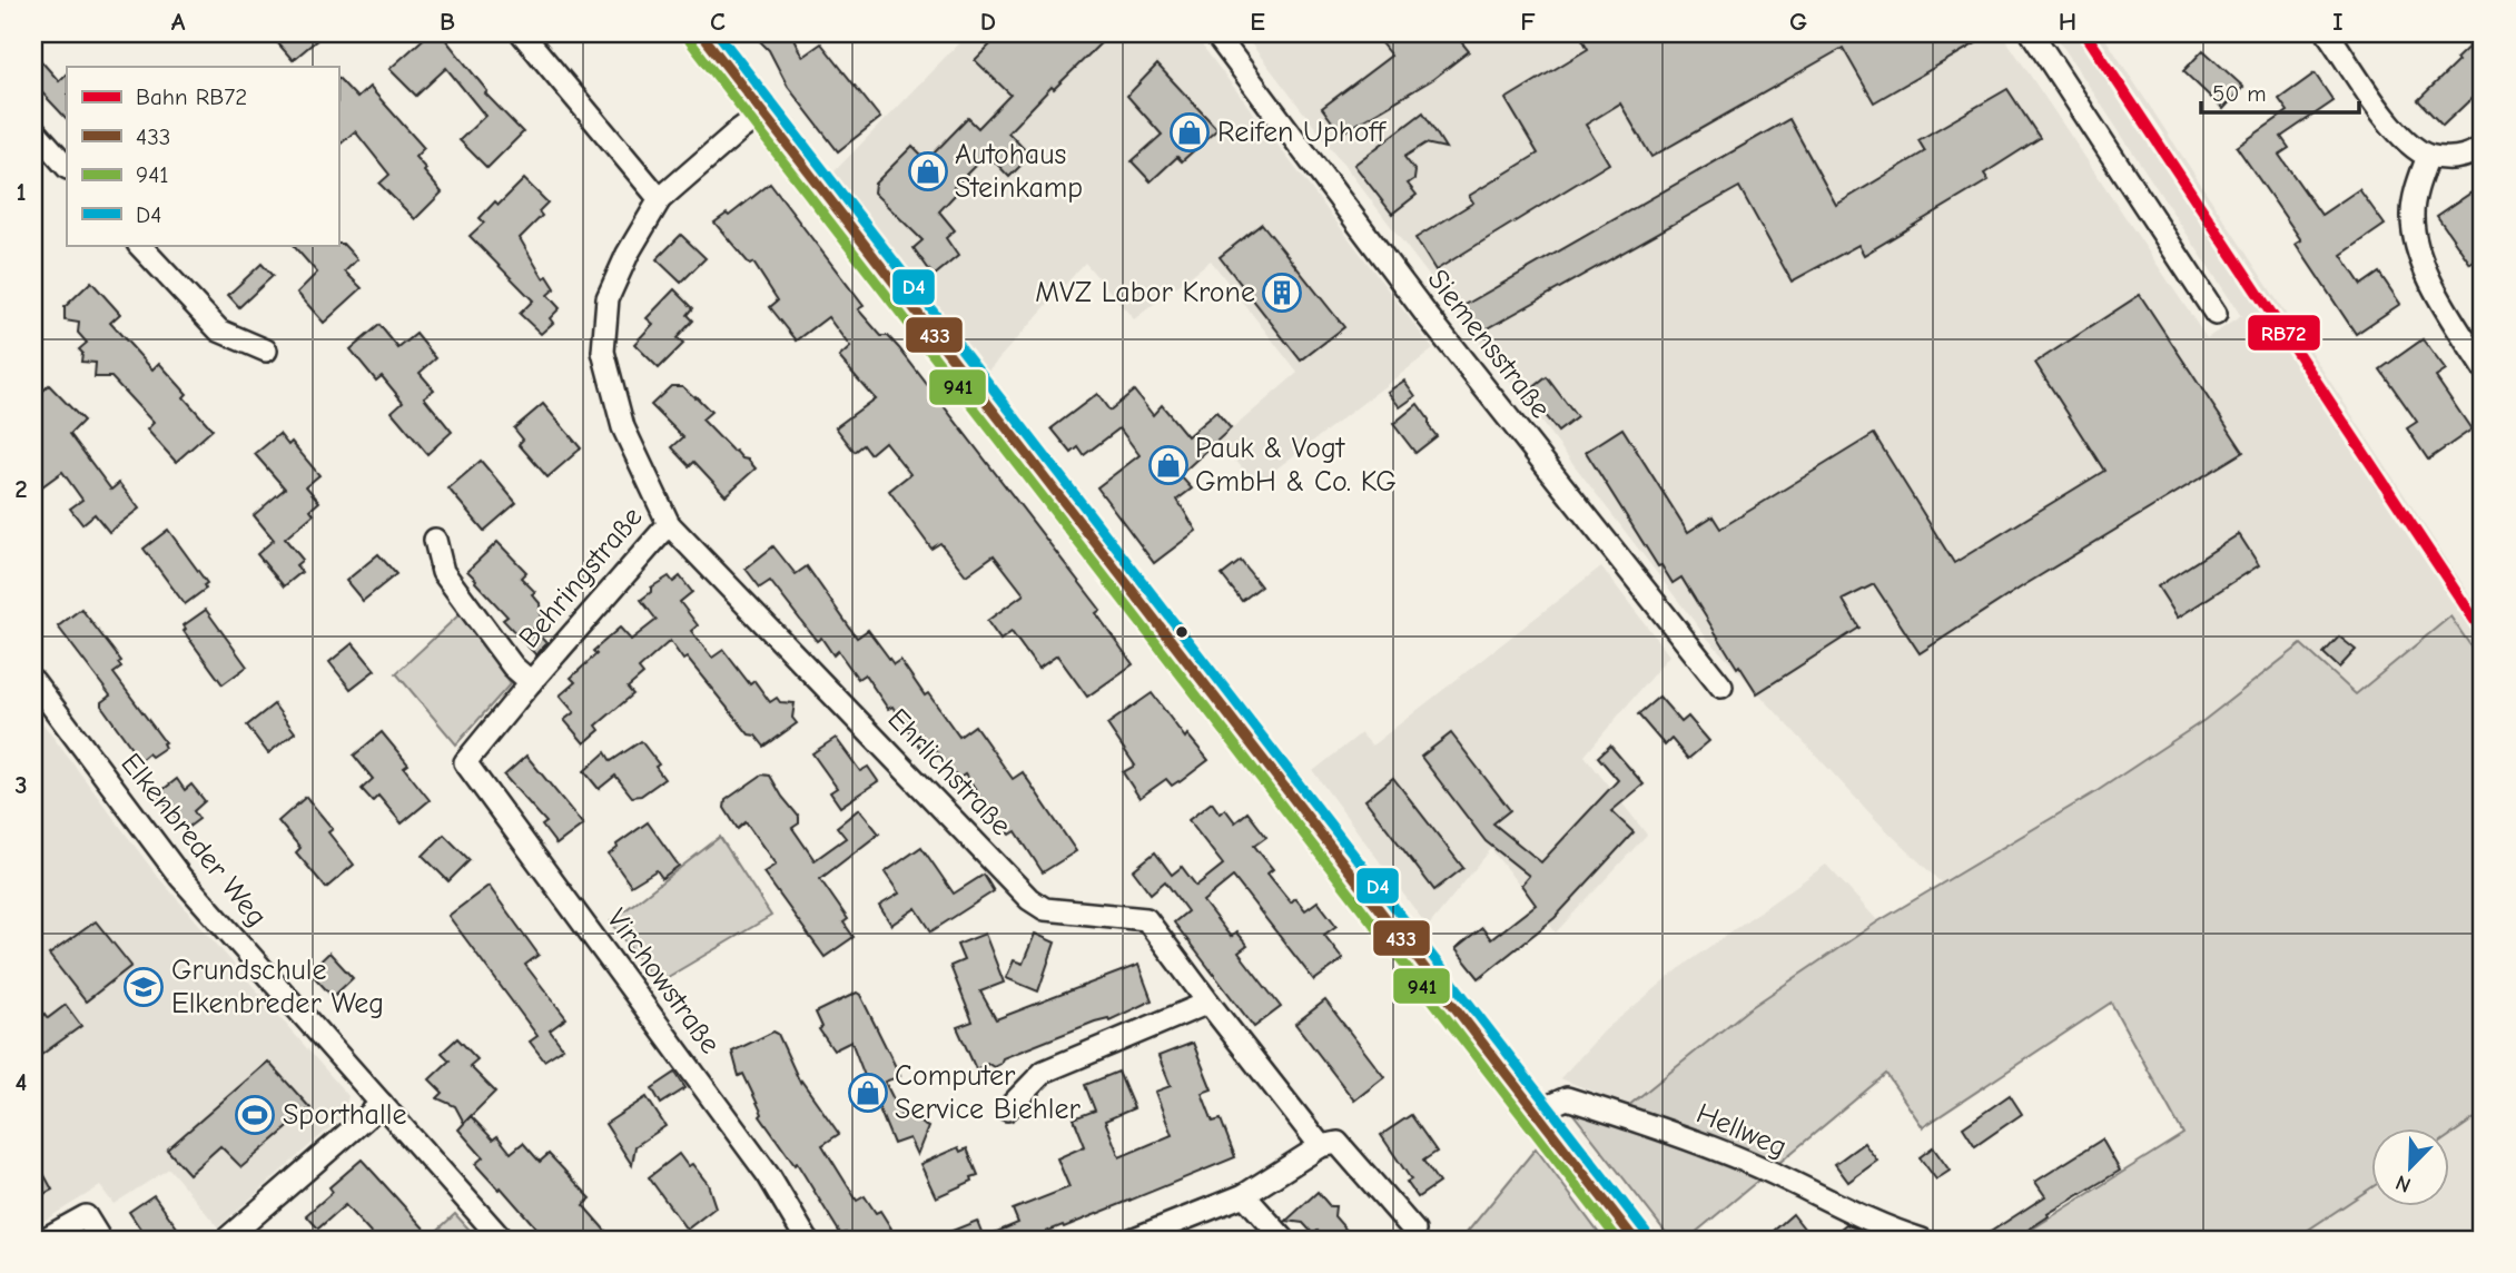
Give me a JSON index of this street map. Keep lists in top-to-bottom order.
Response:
{
  "streets": {
    "street": [
      "Siemensstraße",
      "Behringstraße",
      "Ehrlichstraße",
      "Elkenbreder Weg",
      "Virchowstraße",
      "Hellweg"
    ]
  },
  "crossings": [
    ["Behringstraße", "Ehrlichstraße"],
    ["Behringstraße", "Virchowstraße"]
  ],
  "places": {
    "shop": [
      "Reifen Uphoff",
      "Autohaus Steinkamp",
      "Pauk & Vogt GmbH & Co. KG",
      "Computer Service Biehler"
    ],
    "building": ["MVZ Labor Krone"],
    "school or university": ["Grundschule Elkenbreder Weg"],
    "sports": ["Sporthalle"]
  },
  "lines": [
    "rail line RB72",
    "transit line 433",
    "transit line D4",
    "transit line 941"
  ],
  "legend": [
    "Bahn RB72",
    "433",
    "941",
    "D4"
  ],
  "scale_bar": "50 m",
  "north": "bottom left",
  "grid": {
    "columns": [
      "A",
      "B",
      "C",
      "D",
      "E",
      "F",
      "G",
      "H",
      "I"
    ],
    "rows": [
      "1",
      "2",
      "3",
      "4"
    ]
  }
}
